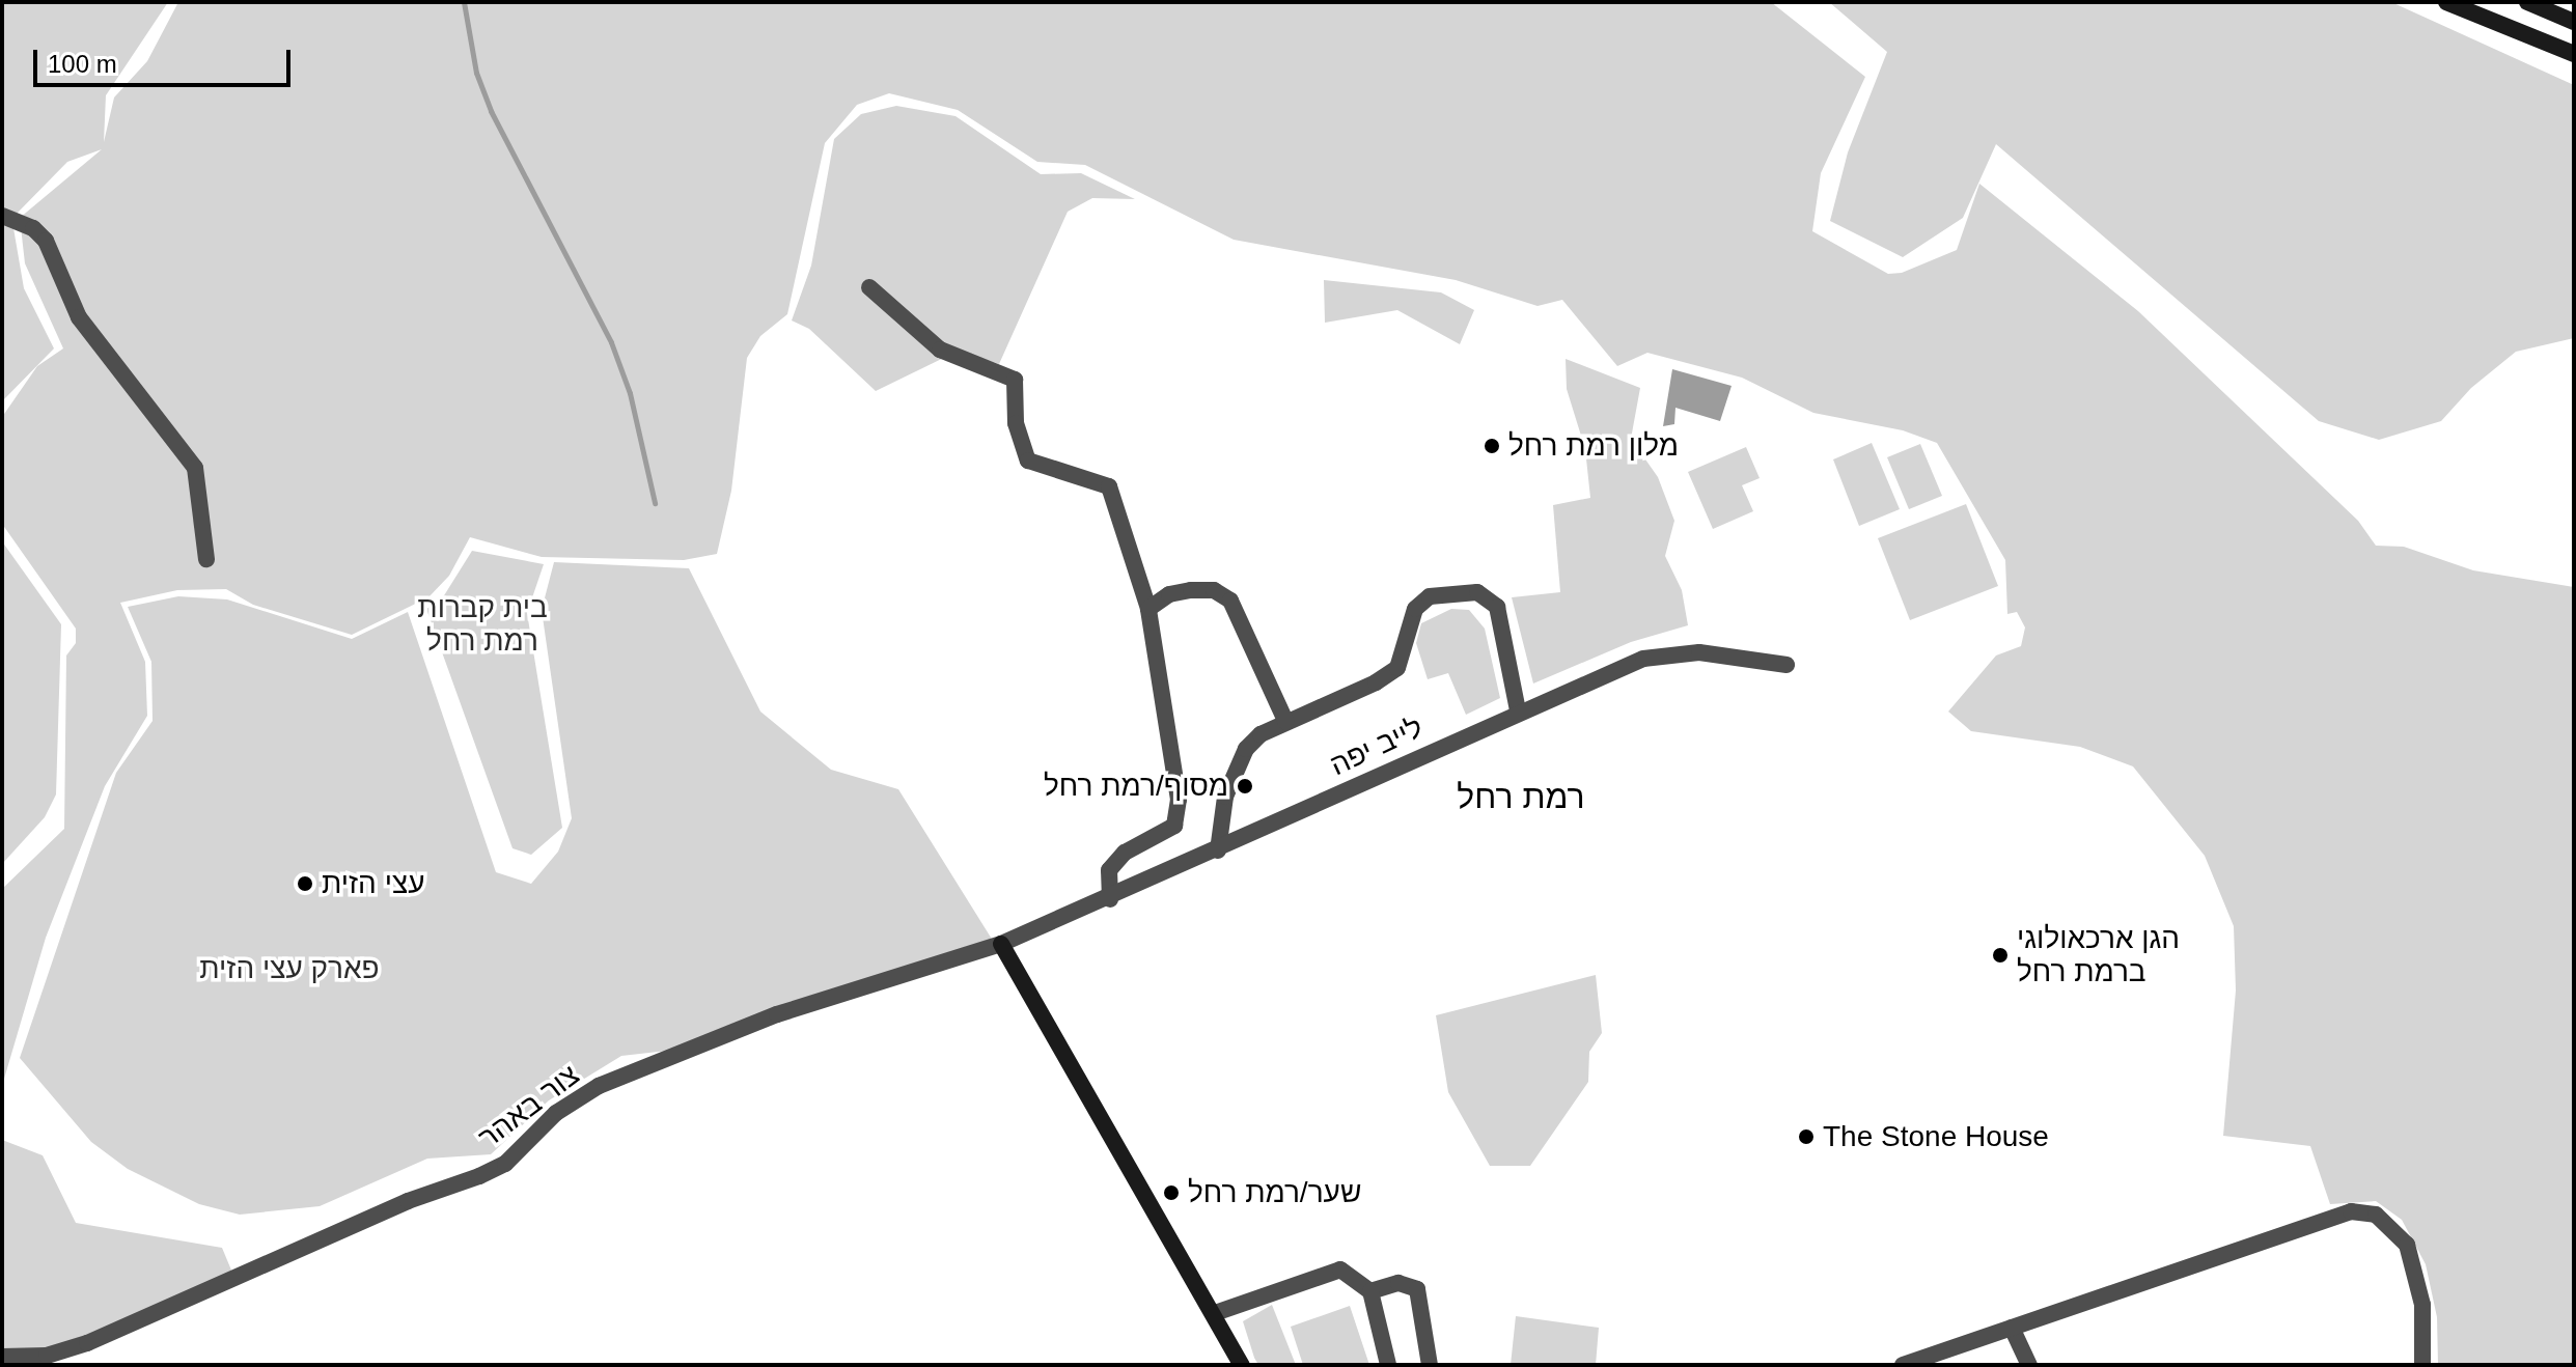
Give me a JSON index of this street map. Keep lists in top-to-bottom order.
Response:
{
  "streets": {
    "street": ["לייב יפה", "צור באהר"]
  },
  "crossings": [
    ["לייב יפה", "צור באהר"]
  ],
  "districts": ["רמת רחל"],
  "parks": ["בית קברות רמת רחל", "פארק עצי הזית"],
  "places": [
    "מלון רמת רחל",
    "מסוף/רמת רחל",
    "עצי הזית",
    "הגן ארכאולוגי ברמת רחל",
    "The Stone House",
    "שער/רמת רחל"
  ],
  "scale_bar": "100 m"
}
